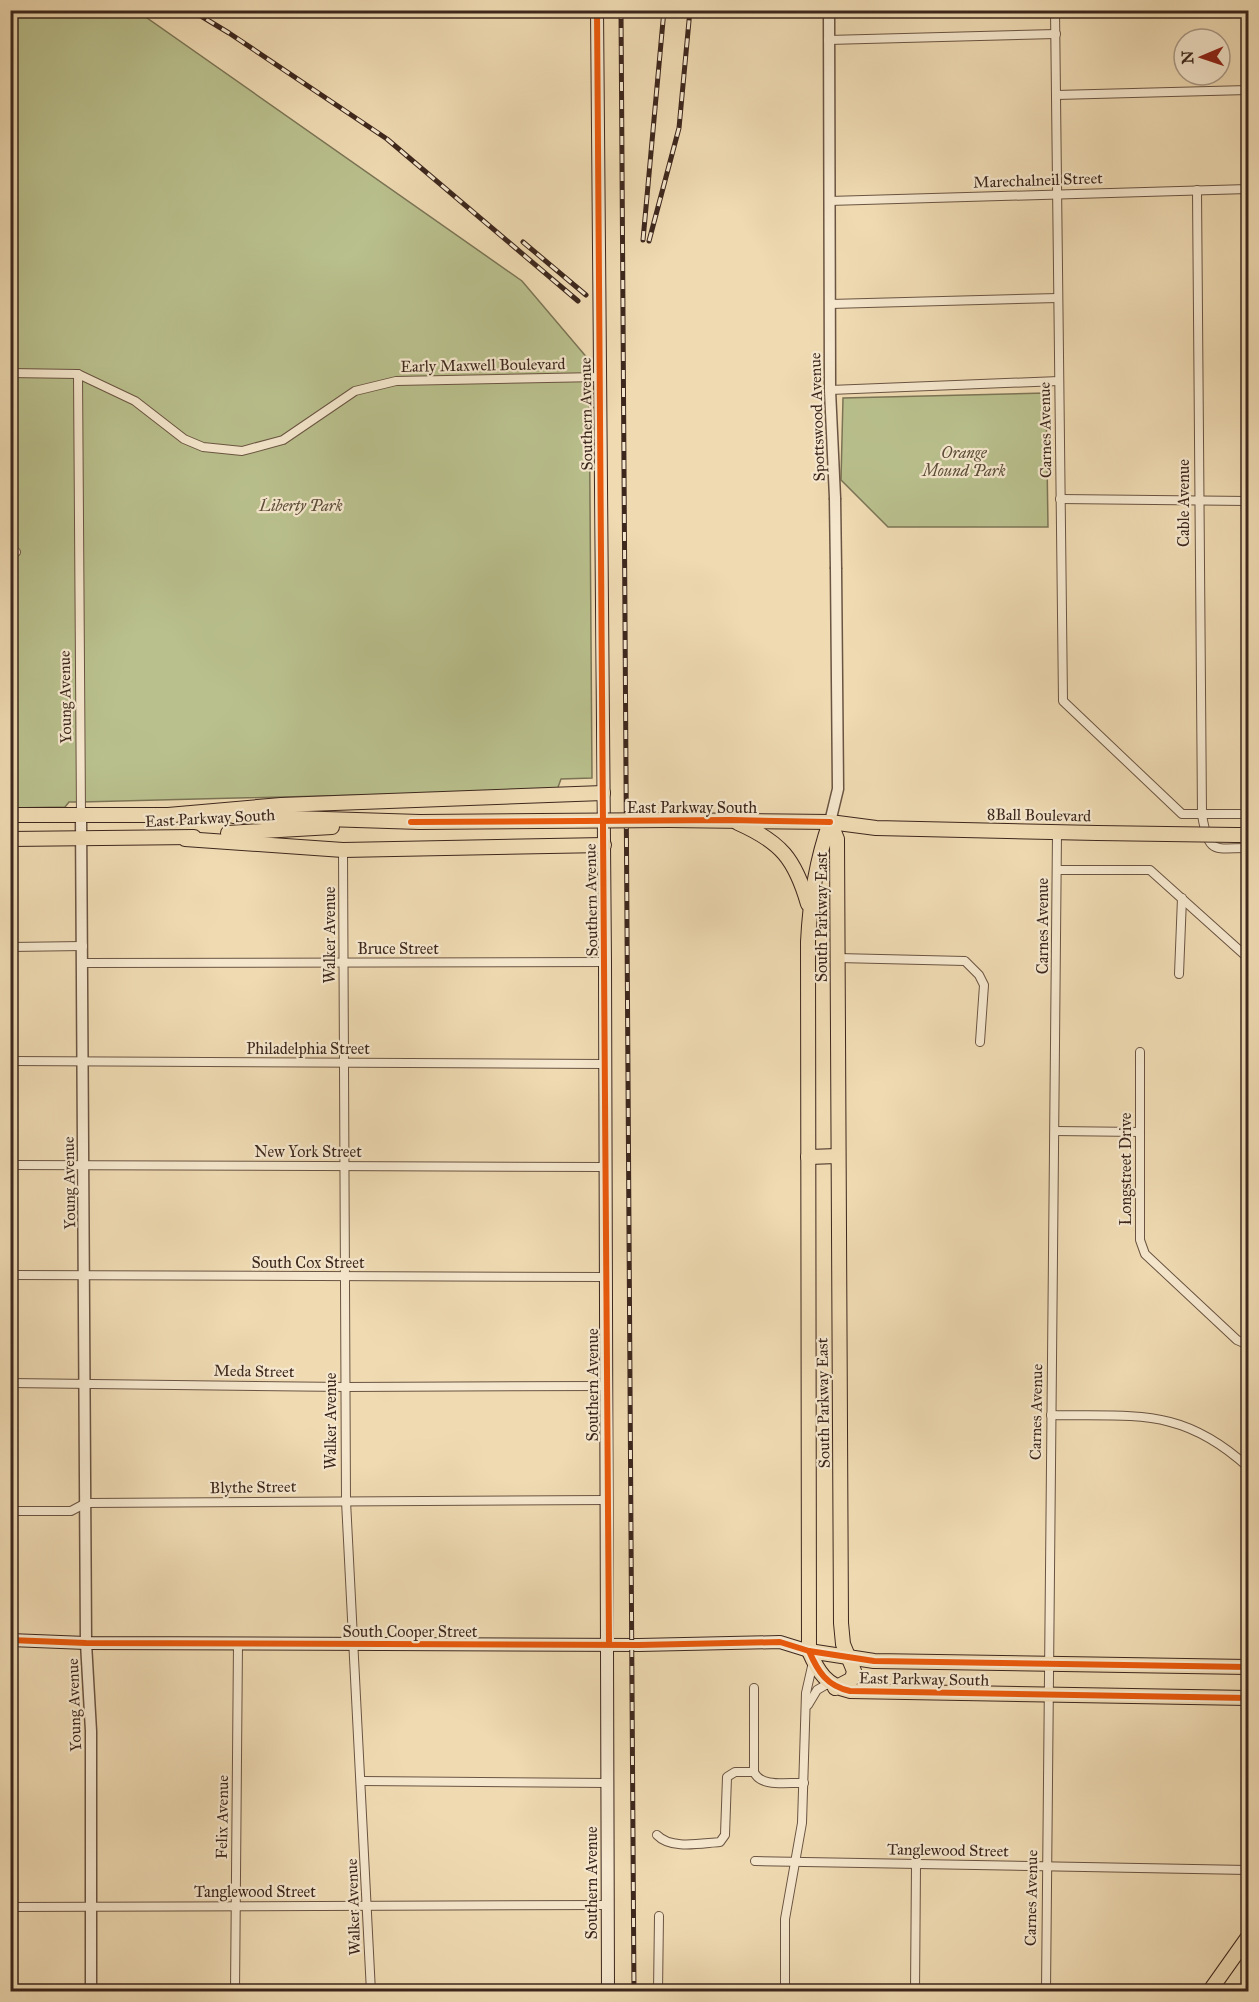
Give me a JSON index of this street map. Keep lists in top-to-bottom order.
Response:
{
  "streets": {
    "main road": [
      "Southern Avenue",
      "East Parkway South",
      "8Ball Boulevard",
      "South Parkway East",
      "South Cooper Street"
    ],
    "street": [
      "Marechalneil Street",
      "Early Maxwell Boulevard",
      "Spottswood Avenue",
      "Carnes Avenue",
      "Cable Avenue",
      "Young Avenue",
      "Walker Avenue",
      "Bruce Street",
      "Philadelphia Street",
      "New York Street",
      "Longstreet Drive",
      "South Cox Street",
      "Meda Street",
      "Blythe Street",
      "Felix Avenue",
      "Tanglewood Street"
    ]
  },
  "crossings": [
    ["Marechalneil Street", "Spottswood Avenue"],
    ["Marechalneil Street", "Carnes Avenue"],
    ["Marechalneil Street", "Cable Avenue"],
    ["Early Maxwell Boulevard", "Southern Avenue"],
    ["Early Maxwell Boulevard", "Young Avenue"],
    ["Southern Avenue", "Bruce Street"],
    ["Southern Avenue", "Philadelphia Street"],
    ["Southern Avenue", "New York Street"],
    ["Southern Avenue", "South Cox Street"],
    ["Southern Avenue", "Meda Street"],
    ["Southern Avenue", "Blythe Street"],
    ["Southern Avenue", "South Cooper Street"],
    ["Southern Avenue", "Tanglewood Street"],
    ["Spottswood Avenue", "East Parkway South"],
    ["Spottswood Avenue", "8Ball Boulevard"],
    ["Spottswood Avenue", "South Parkway East"],
    ["Carnes Avenue", "Cable Avenue"],
    ["Carnes Avenue", "East Parkway South"],
    ["Carnes Avenue", "8Ball Boulevard"],
    ["Carnes Avenue", "Tanglewood Street"],
    ["Young Avenue", "East Parkway South"],
    ["Young Avenue", "Bruce Street"],
    ["Young Avenue", "Philadelphia Street"],
    ["Young Avenue", "New York Street"],
    ["Young Avenue", "South Cox Street"],
    ["Young Avenue", "Meda Street"],
    ["Young Avenue", "Blythe Street"],
    ["Young Avenue", "South Cooper Street"],
    ["Young Avenue", "Tanglewood Street"],
    ["East Parkway South", "8Ball Boulevard"],
    ["East Parkway South", "South Parkway East"],
    ["East Parkway South", "South Cooper Street"],
    ["8Ball Boulevard", "South Parkway East"],
    ["South Parkway East", "South Cooper Street"],
    ["Walker Avenue", "Bruce Street"],
    ["Walker Avenue", "Philadelphia Street"],
    ["Walker Avenue", "New York Street"],
    ["Walker Avenue", "South Cox Street"],
    ["Walker Avenue", "Meda Street"],
    ["Walker Avenue", "Blythe Street"],
    ["Walker Avenue", "South Cooper Street"],
    ["Walker Avenue", "Tanglewood Street"],
    ["South Cooper Street", "Felix Avenue"],
    ["Felix Avenue", "Tanglewood Street"]
  ],
  "parks": ["Orange Mound Park", "Liberty Park"],
  "north": "left"
}
